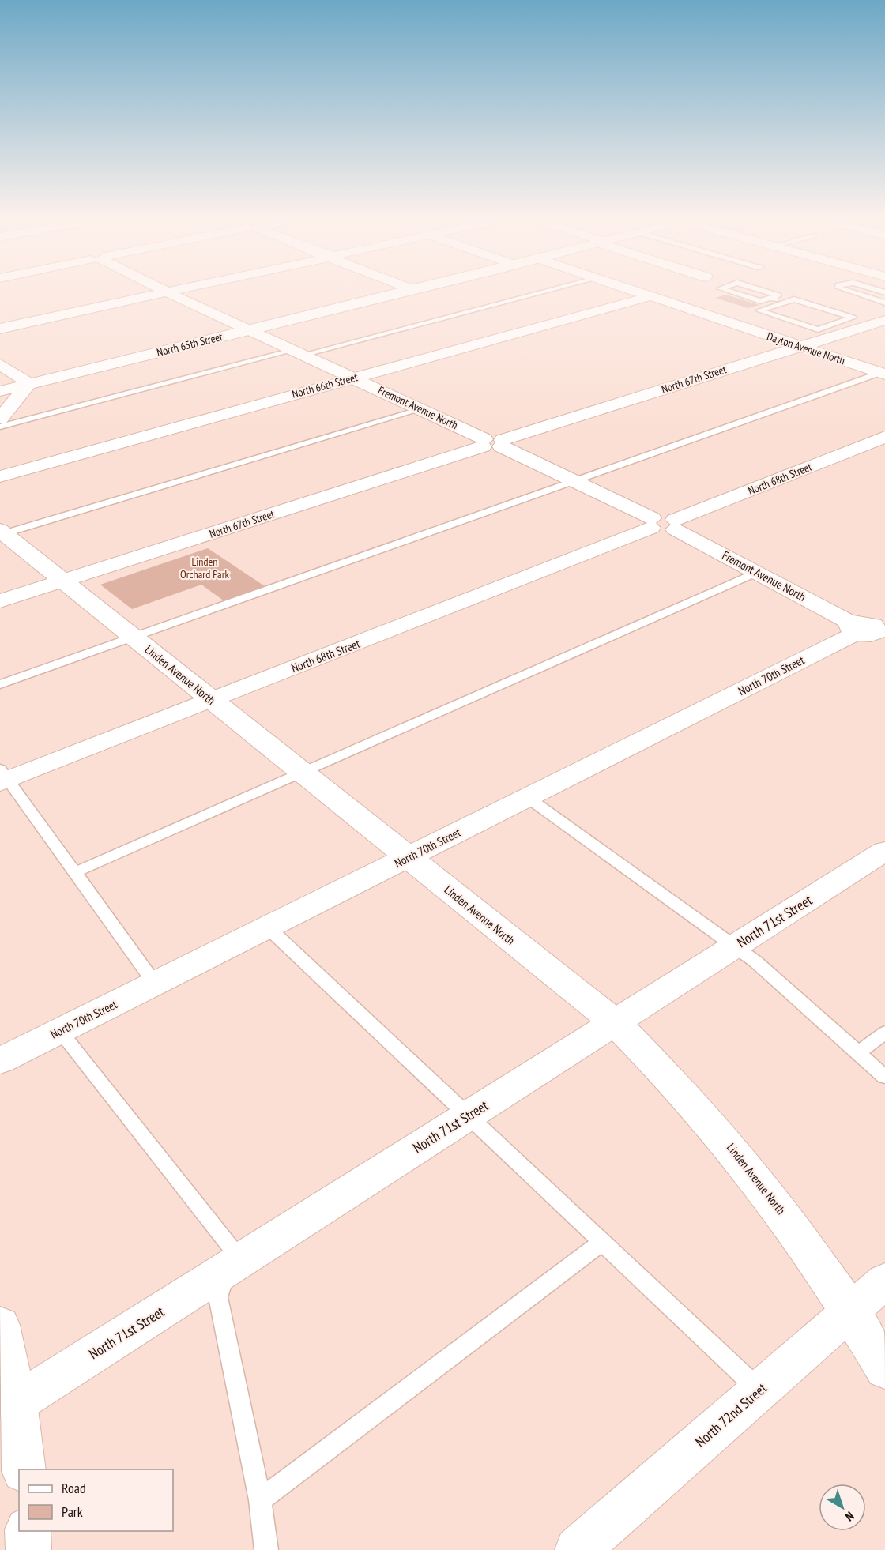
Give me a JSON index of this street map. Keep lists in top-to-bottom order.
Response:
{
  "streets": {
    "main road": [
      "North 65th Street",
      "Dayton Avenue North",
      "North 67th Street",
      "North 66th Street",
      "Fremont Avenue North",
      "North 68th Street",
      "Linden Avenue North",
      "North 70th Street",
      "North 71st Street",
      "North 72nd Street"
    ]
  },
  "crossings": [
    ["North 65th Street", "Fremont Avenue North"],
    ["Dayton Avenue North", "North 67th Street"],
    ["Dayton Avenue North", "North 66th Street"],
    ["North 67th Street", "Fremont Avenue North"],
    ["North 67th Street", "Linden Avenue North"],
    ["North 66th Street", "Fremont Avenue North"],
    ["Fremont Avenue North", "North 68th Street"],
    ["Fremont Avenue North", "North 70th Street"],
    ["North 68th Street", "Linden Avenue North"],
    ["Linden Avenue North", "North 70th Street"],
    ["Linden Avenue North", "North 71st Street"],
    ["Linden Avenue North", "North 72nd Street"]
  ],
  "parks": ["Linden Orchard Park"],
  "legend": ["Road", "Park"],
  "north": "bottom right"
}
